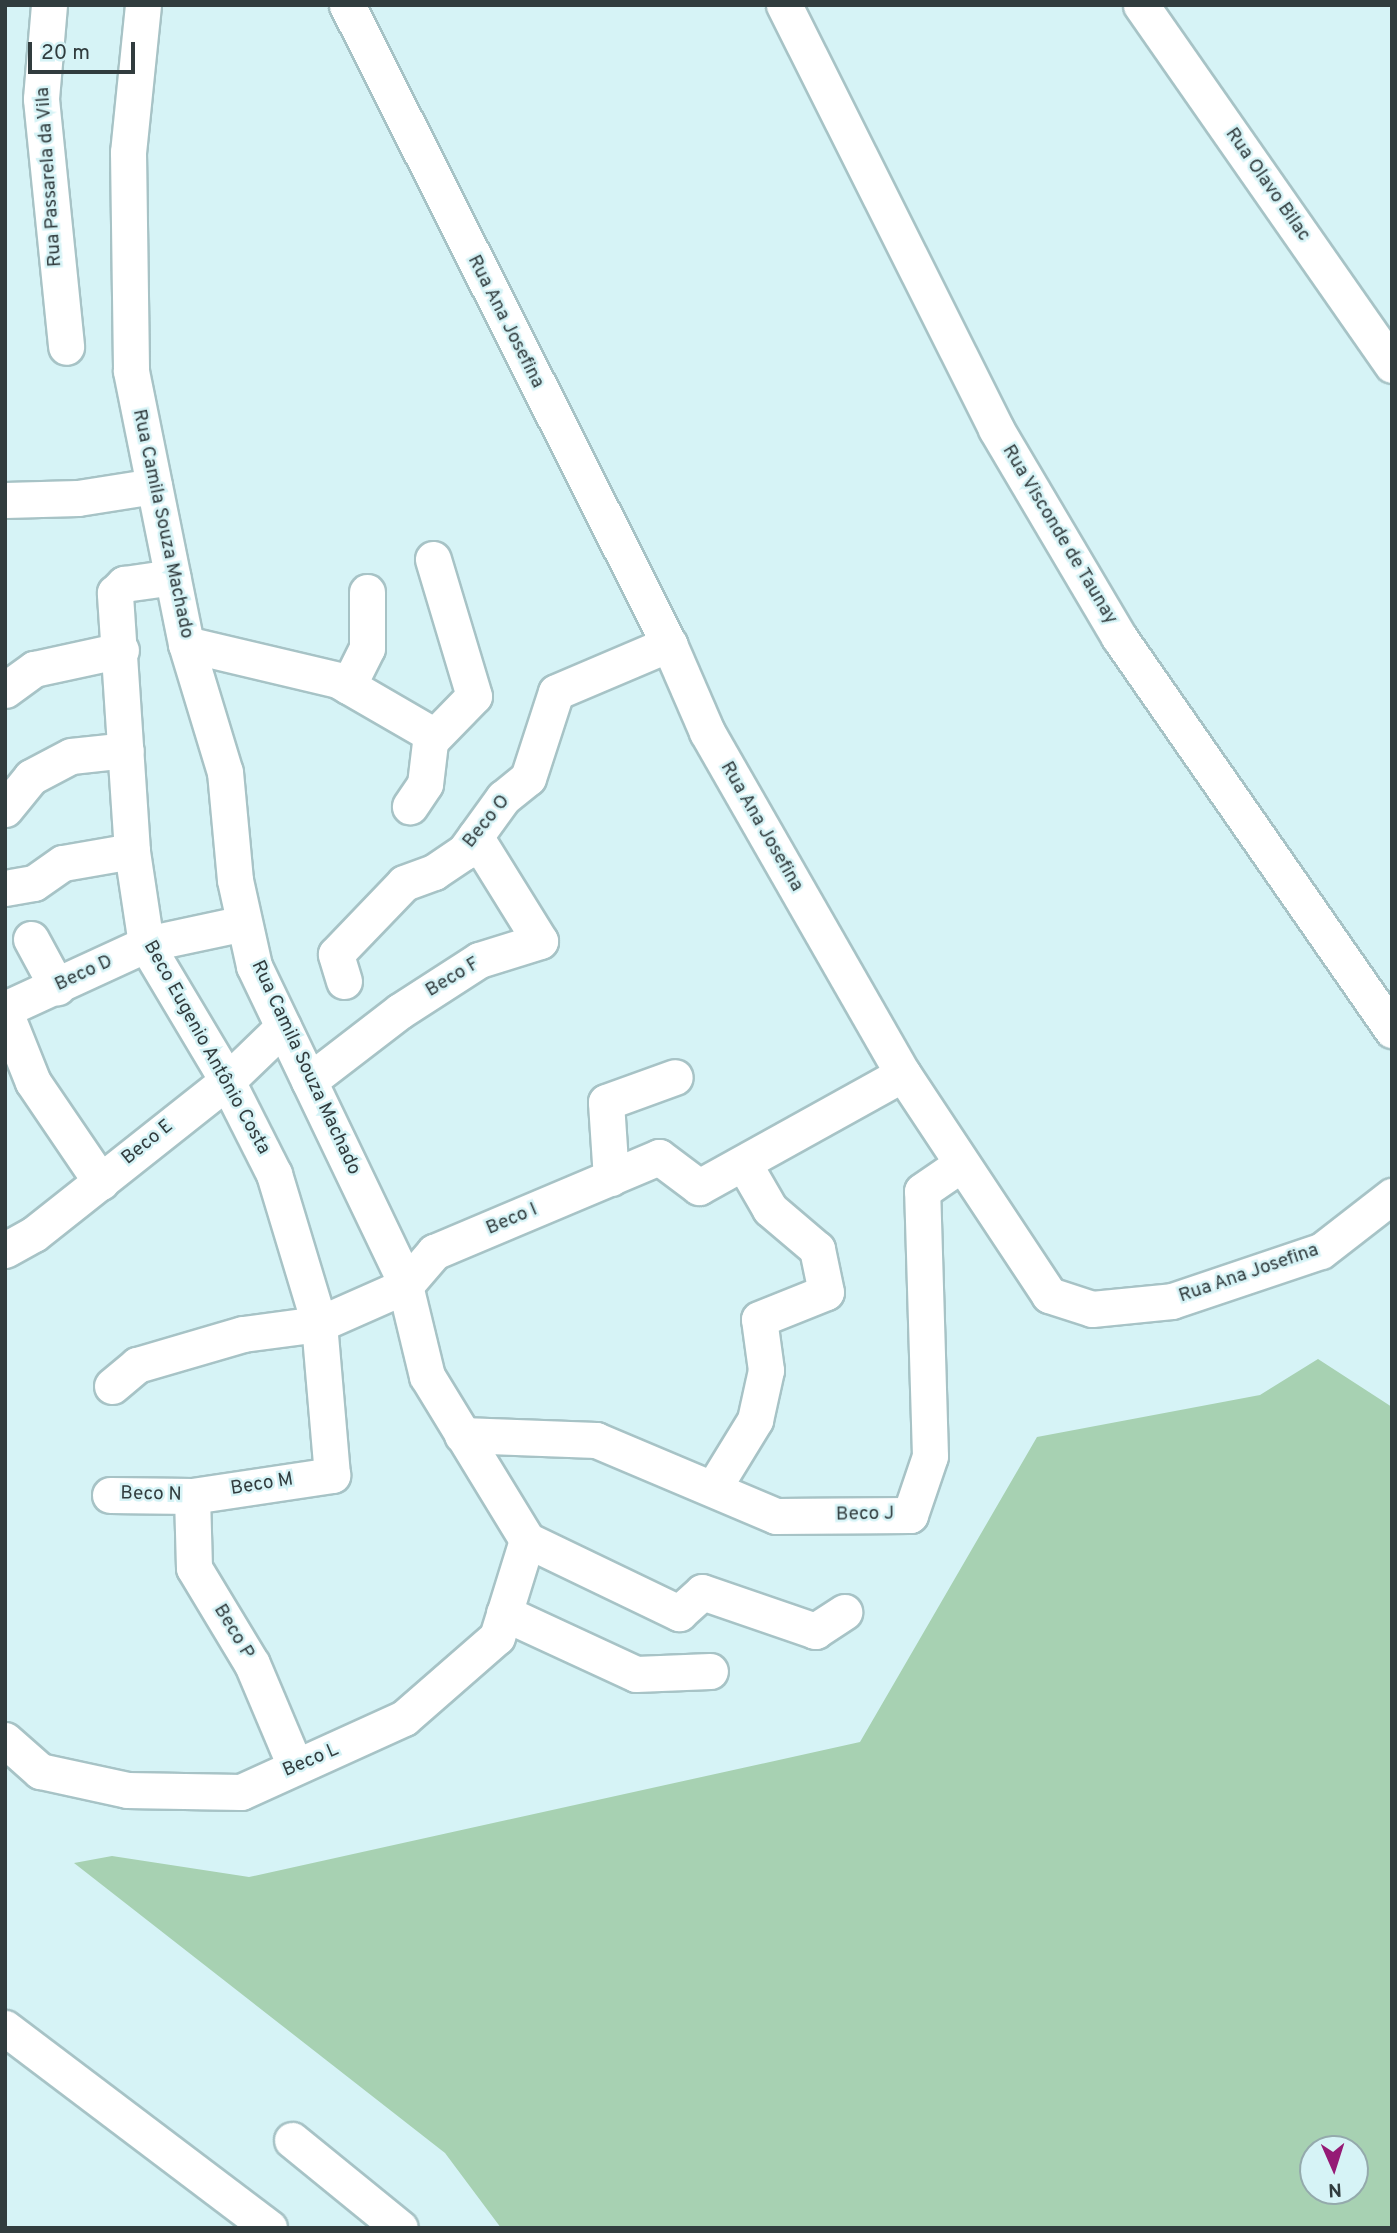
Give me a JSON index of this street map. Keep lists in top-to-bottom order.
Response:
{
  "streets": {
    "street": [
      "Rua Passarela da Vila",
      "Rua Olavo Bilac",
      "Rua Ana Josefina",
      "Rua Camila Souza Machado",
      "Rua Visconde de Taunay",
      "Beco O",
      "Beco D",
      "Beco F",
      "Beco Eugenio Antônio Costa",
      "Beco E",
      "Beco I",
      "Beco M",
      "Beco N",
      "Beco J",
      "Beco P",
      "Beco L"
    ]
  },
  "crossings": [
    ["Rua Ana Josefina", "Beco O"],
    ["Rua Ana Josefina", "Beco I"],
    ["Rua Ana Josefina", "Beco J"],
    ["Rua Camila Souza Machado", "Beco D"],
    ["Rua Camila Souza Machado", "Beco F"],
    ["Rua Camila Souza Machado", "Beco Eugenio Antônio Costa"],
    ["Rua Camila Souza Machado", "Beco E"],
    ["Rua Camila Souza Machado", "Beco I"],
    ["Rua Camila Souza Machado", "Beco J"],
    ["Rua Camila Souza Machado", "Beco L"],
    ["Beco O", "Beco F"],
    ["Beco D", "Beco Eugenio Antônio Costa"],
    ["Beco Eugenio Antônio Costa", "Beco E"],
    ["Beco Eugenio Antônio Costa", "Beco I"],
    ["Beco Eugenio Antônio Costa", "Beco M"],
    ["Beco M", "Beco N"],
    ["Beco M", "Beco P"],
    ["Beco N", "Beco P"],
    ["Beco P", "Beco L"]
  ],
  "scale_bar": "20 m",
  "north": "bottom"
}
